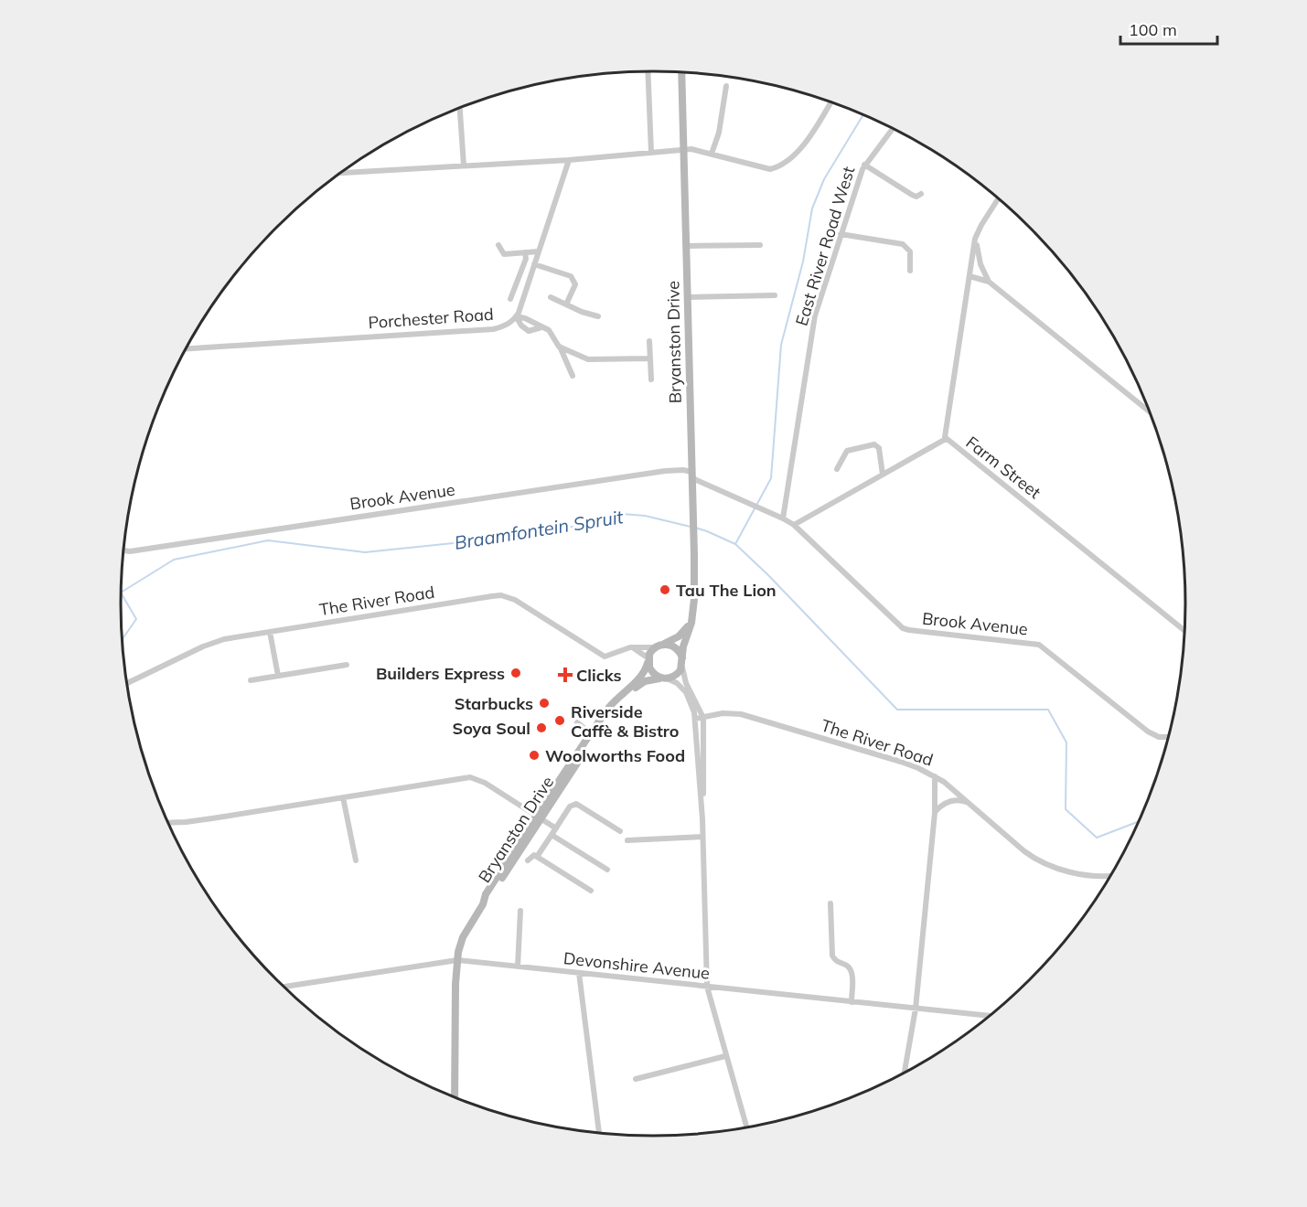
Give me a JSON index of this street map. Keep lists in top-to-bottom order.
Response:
{
  "streets": {
    "main road": ["Bryanston Drive"],
    "street": [
      "East River Road West",
      "Porchester Road",
      "Farm Street",
      "Brook Avenue",
      "The River Road",
      "Devonshire Avenue"
    ]
  },
  "crossings": [
    ["East River Road West", "Brook Avenue"],
    ["Bryanston Drive", "Brook Avenue"],
    ["Bryanston Drive", "The River Road"],
    ["Bryanston Drive", "Devonshire Avenue"]
  ],
  "water": ["Braamfontein Spruit"],
  "places": {
    "other": [
      "Tau The Lion",
      "Builders Express",
      "Starbucks",
      "Riverside Caffè & Bistro",
      "Soya Soul",
      "Woolworths Food"
    ],
    "health": ["Clicks"]
  },
  "scale_bar": "100 m"
}
